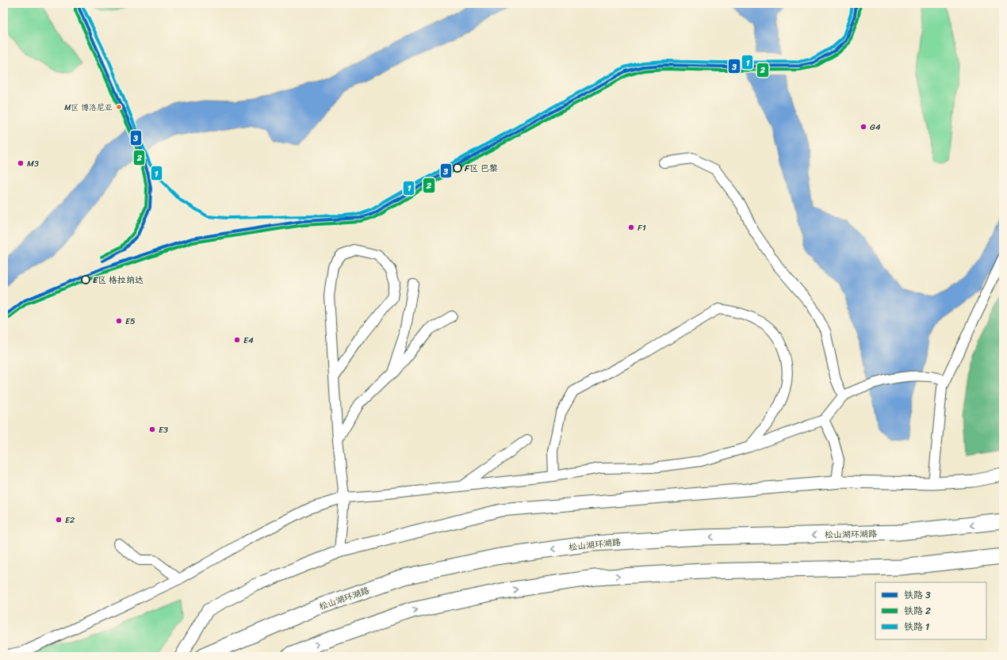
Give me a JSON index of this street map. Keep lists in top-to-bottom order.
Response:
{
  "streets": {
    "main road": ["松山湖环湖路"]
  },
  "places": [
    "M区 博洛尼亚",
    "G4",
    "M3",
    "F区 巴黎",
    "F1",
    "E区 格拉纳达",
    "E5",
    "E4",
    "E3",
    "E2"
  ],
  "lines": ["rail line 3", "rail line 2", "rail line 1"],
  "legend": ["铁路 3", "铁路 2", "铁路 1"]
}
